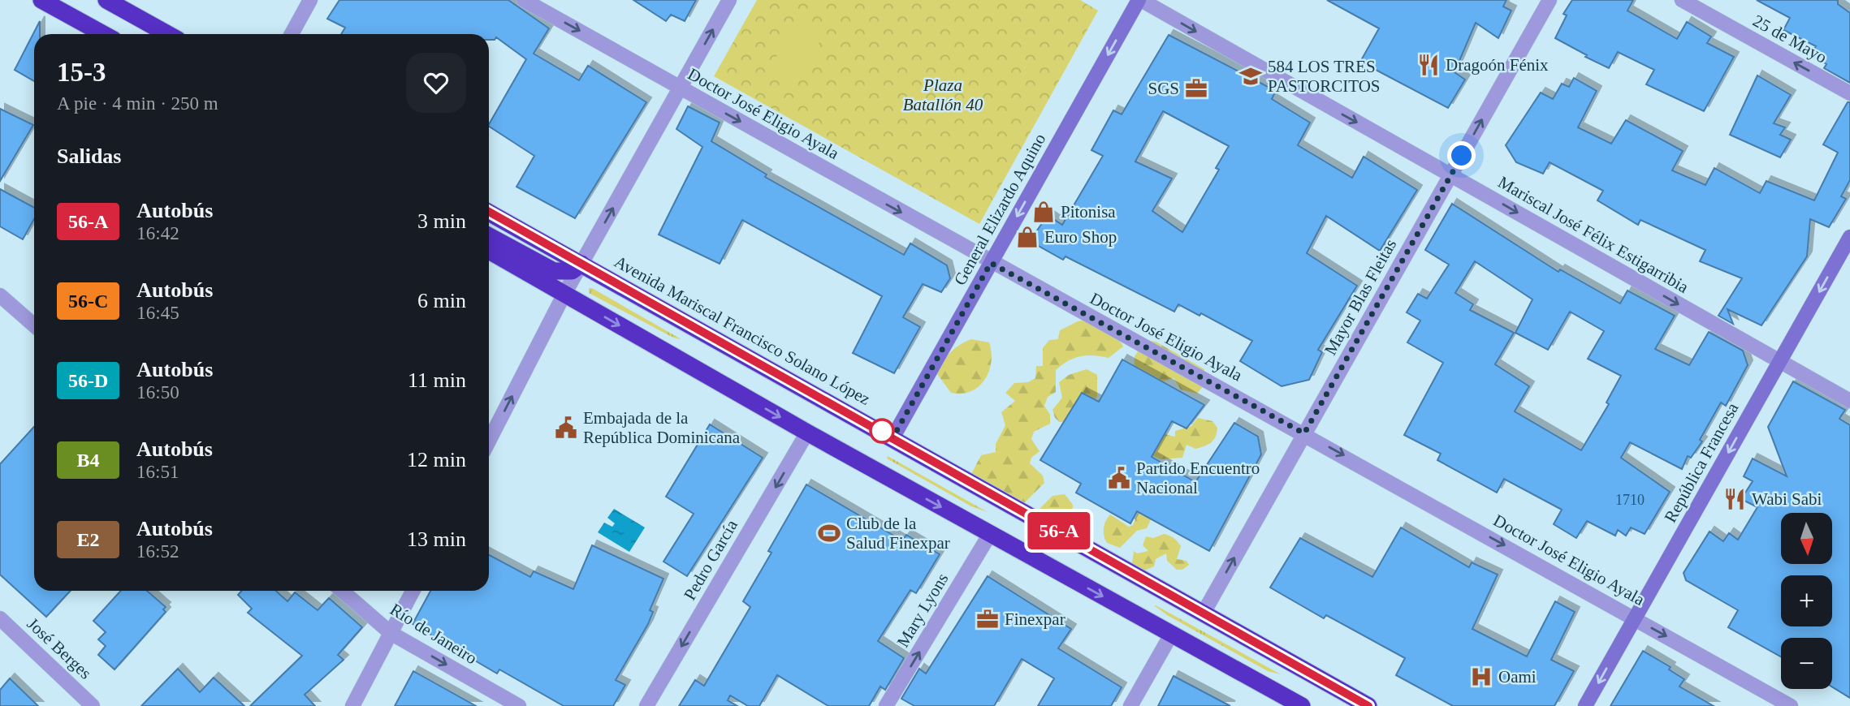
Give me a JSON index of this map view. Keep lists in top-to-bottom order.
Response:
{
  "streets": {
    "highway": ["Avenida Mariscal Francisco Solano López"],
    "street": [
      "25 de Mayo",
      "Doctor José Eligio Ayala",
      "General Elizardo Aquino",
      "Mariscal José Félix Estigarribia",
      "Mayor Blas Fleitas",
      "República Francesa",
      "Pedro García",
      "Mary Lyons",
      "Río de Janeiro",
      "José Berges"
    ]
  },
  "crossings": [
    ["Doctor José Eligio Ayala", "General Elizardo Aquino"],
    ["Doctor José Eligio Ayala", "Mayor Blas Fleitas"],
    ["Doctor José Eligio Ayala", "República Francesa"],
    ["General Elizardo Aquino", "Mariscal José Félix Estigarribia"],
    ["General Elizardo Aquino", "Avenida Mariscal Francisco Solano López"],
    ["Mariscal José Félix Estigarribia", "Mayor Blas Fleitas"],
    ["Mariscal José Félix Estigarribia", "República Francesa"],
    ["Mayor Blas Fleitas", "Avenida Mariscal Francisco Solano López"]
  ],
  "one_way": [
    "25 de Mayo",
    "Doctor José Eligio Ayala",
    "General Elizardo Aquino",
    "Mariscal José Félix Estigarribia",
    "Mayor Blas Fleitas",
    "República Francesa",
    "Pedro García",
    "Mary Lyons",
    "Río de Janeiro"
  ],
  "parks": ["Plaza Batallón 40"],
  "places": {
    "restaurant": ["Dragoón Fénix", "Wabi Sabi"],
    "school or university": ["584 LOS TRES PASTORCITOS"],
    "office": ["SGS", "Finexpar"],
    "shop": ["Pitonisa", "Euro Shop"],
    "public building": ["Embajada de la República Dominicana", "Partido Encuentro Nacional"],
    "sports": ["Club de la Salud Finexpar"],
    "hospital": ["Oami"]
  },
  "lines": ["bus line 56-A"],
  "house_numbers": ["1710"],
  "north": "bottom",
  "page": {
    "on_map": "56-A",
    "heading": [
      ["15-3", "A pie · 4 min · 250 m"],
      "Salidas"
    ],
    "list": [
      {
        "mark": "56-A",
        "name": "Autobús",
        "note": "16:42",
        "value": "3 min"
      },
      {
        "mark": "56-C",
        "name": "Autobús",
        "note": "16:45",
        "value": "6 min"
      },
      {
        "mark": "56-D",
        "name": "Autobús",
        "note": "16:50",
        "value": "11 min"
      },
      {
        "mark": "B4",
        "name": "Autobús",
        "note": "16:51",
        "value": "12 min"
      },
      {
        "mark": "E2",
        "name": "Autobús",
        "note": "16:52",
        "value": "13 min"
      }
    ],
    "map_buttons": ["+", "−"]
  }
}
